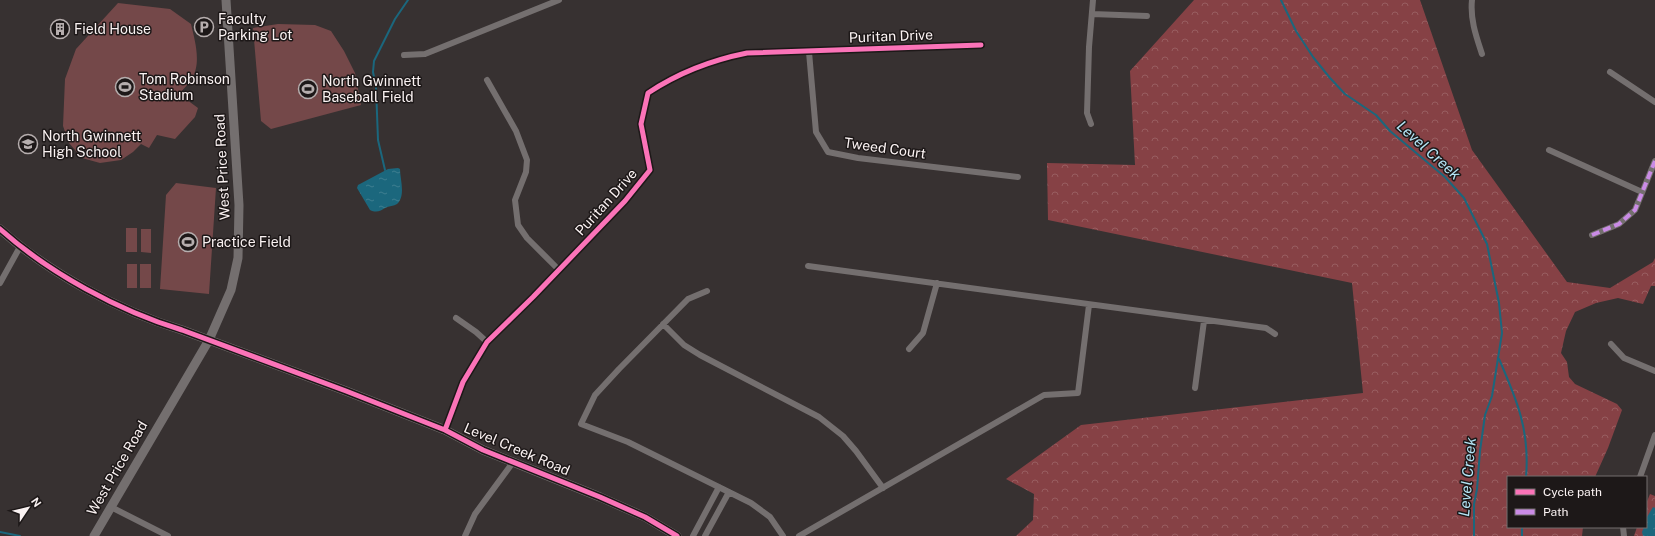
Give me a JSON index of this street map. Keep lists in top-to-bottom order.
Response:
{
  "streets": {
    "street": [
      "Puritan Drive",
      "Tweed Court",
      "West Price Road",
      "Level Creek Road"
    ]
  },
  "crossings": [
    ["Puritan Drive", "Tweed Court"],
    ["Puritan Drive", "Level Creek Road"],
    ["West Price Road", "Level Creek Road"]
  ],
  "water": ["Level Creek"],
  "places": {
    "parking": ["Faculty Parking Lot"],
    "building": ["Field House"],
    "sports": ["Tom Robinson Stadium", "North Gwinnett Baseball Field", "Practice Field"],
    "school or university": ["North Gwinnett High School"]
  },
  "legend": ["Cycle path", "Path"],
  "north": "top right"
}
